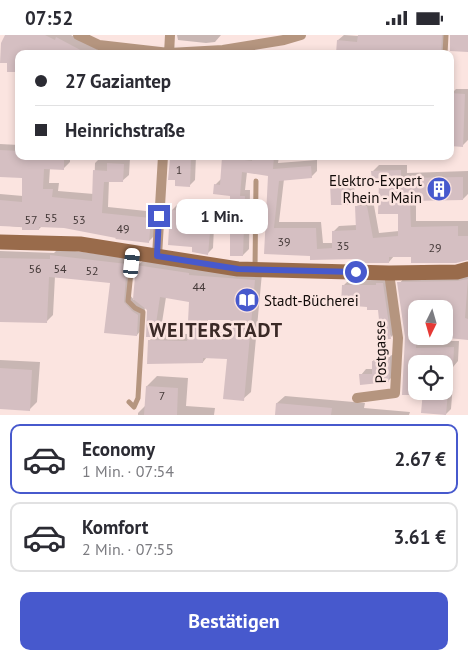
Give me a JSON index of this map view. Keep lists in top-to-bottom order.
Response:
{
  "streets": {
    "street": ["Postgasse"]
  },
  "districts": ["WEITERSTADT"],
  "places": {
    "building": ["Elektro-Expert Rhein - Main"],
    "library": ["Stadt-Bücherei"]
  },
  "house_numbers": [
    "1",
    "55",
    "57",
    "53",
    "49",
    "39",
    "35",
    "29",
    "56",
    "54",
    "52",
    "44",
    "7"
  ],
  "north": "bottom",
  "page": {
    "status": "07:52",
    "banner": ["27 Gaziantep", "Heinrichstraße"],
    "bubble": "1 Min.",
    "list": [
      {
        "name": "Economy",
        "note": "1 Min. · 07:54",
        "value": "2.67 €"
      },
      {
        "name": "Komfort",
        "note": "2 Min. · 07:55",
        "value": "3.61 €"
      }
    ],
    "buttons": "Bestätigen"
  }
}
